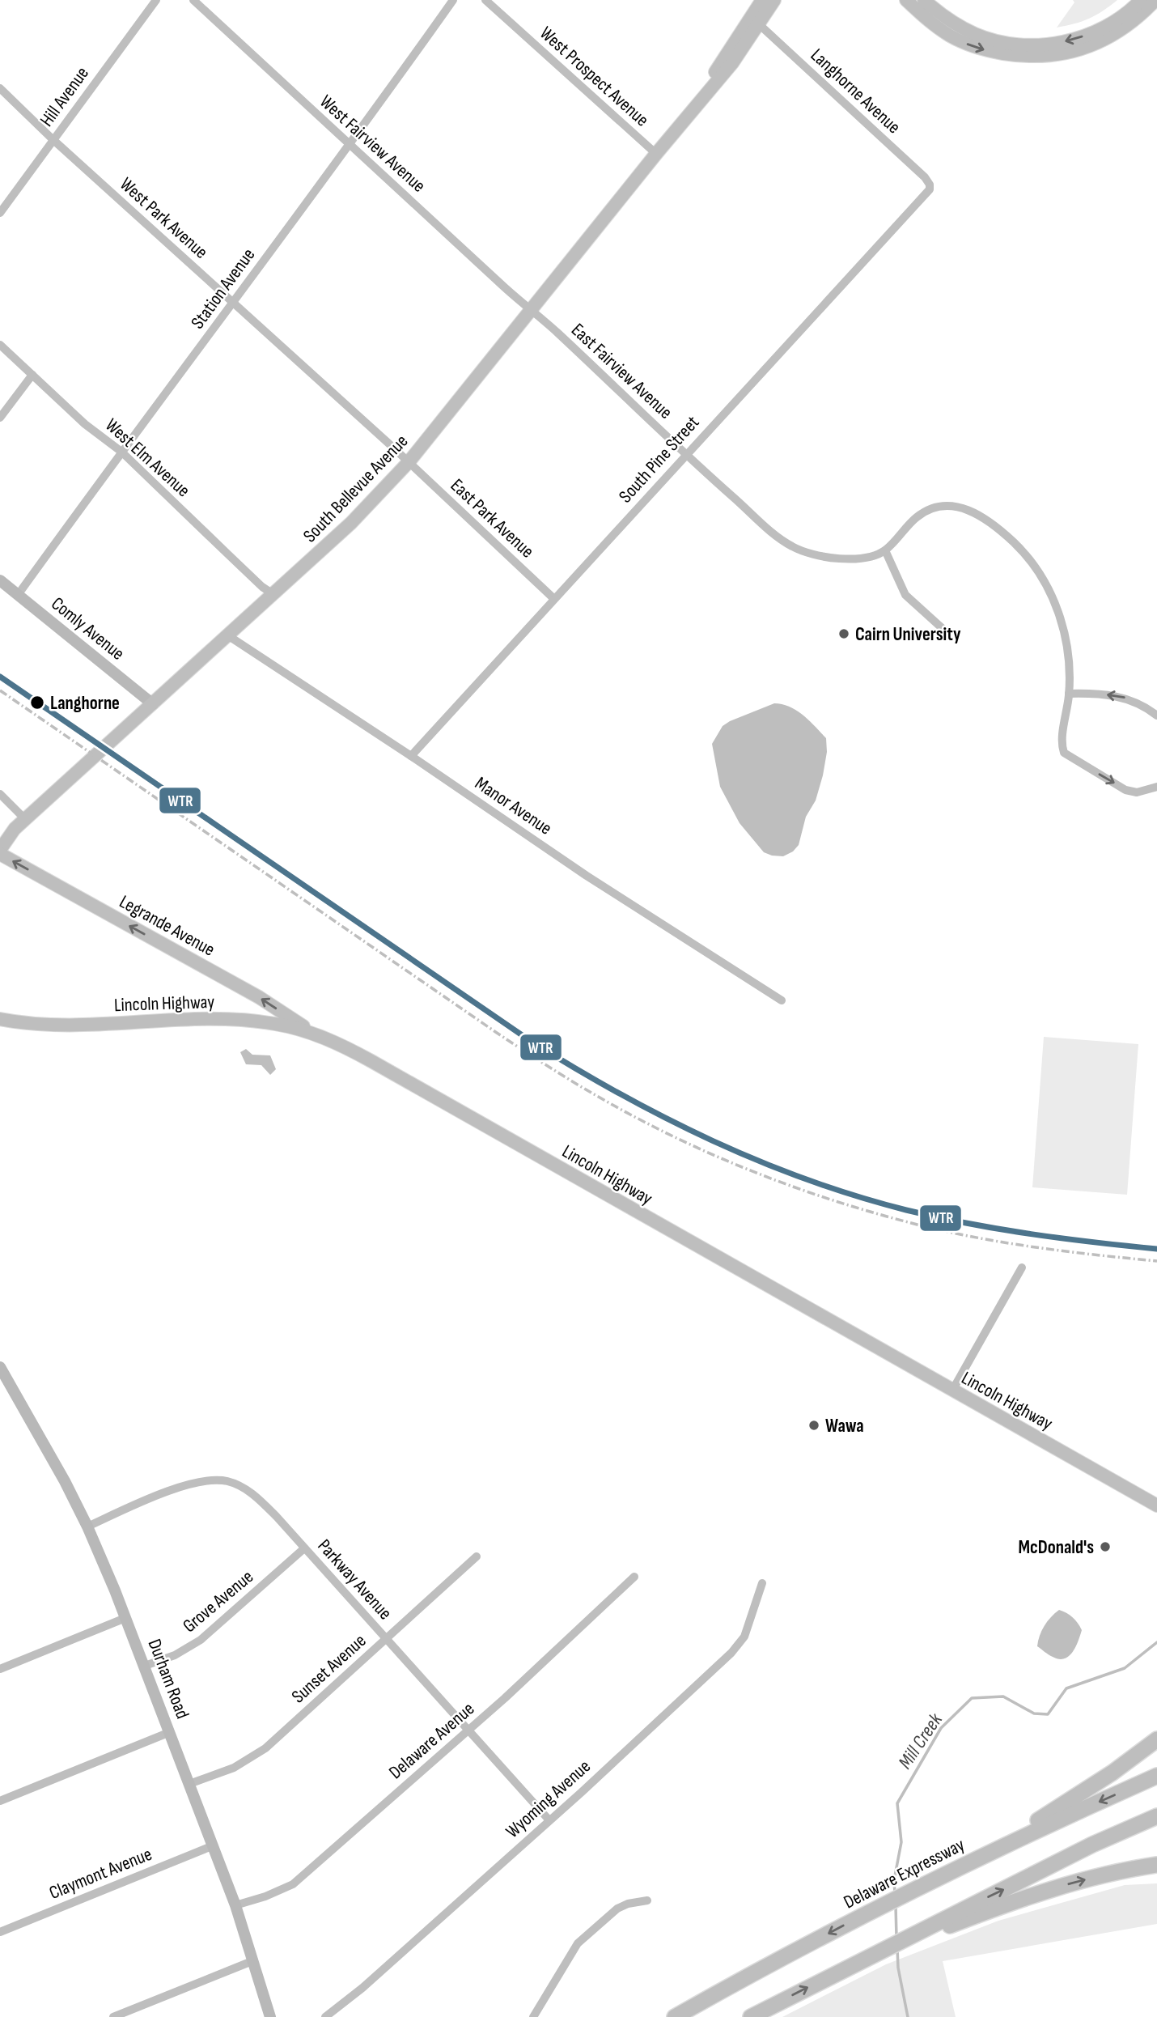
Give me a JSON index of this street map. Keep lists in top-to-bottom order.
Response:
{
  "streets": {
    "highway": ["Delaware Expressway"],
    "main road": [
      "South Bellevue Avenue",
      "Comly Avenue",
      "Legrande Avenue",
      "Lincoln Highway",
      "Durham Road"
    ],
    "street": [
      "West Prospect Avenue",
      "Langhorne Avenue",
      "Hill Avenue",
      "West Fairview Avenue",
      "West Park Avenue",
      "Station Avenue",
      "East Fairview Avenue",
      "West Elm Avenue",
      "South Pine Street",
      "East Park Avenue",
      "Manor Avenue",
      "Parkway Avenue",
      "Grove Avenue",
      "Sunset Avenue",
      "Delaware Avenue",
      "Wyoming Avenue",
      "Claymont Avenue"
    ]
  },
  "crossings": [
    ["West Prospect Avenue", "South Bellevue Avenue"],
    ["Langhorne Avenue", "South Pine Street"],
    ["Langhorne Avenue", "South Bellevue Avenue"],
    ["Hill Avenue", "West Park Avenue"],
    ["West Fairview Avenue", "Station Avenue"],
    ["West Fairview Avenue", "East Fairview Avenue"],
    ["West Fairview Avenue", "South Bellevue Avenue"],
    ["West Park Avenue", "Station Avenue"],
    ["West Park Avenue", "South Bellevue Avenue"],
    ["West Park Avenue", "East Park Avenue"],
    ["Station Avenue", "West Elm Avenue"],
    ["Station Avenue", "Comly Avenue"],
    ["East Fairview Avenue", "South Pine Street"],
    ["East Fairview Avenue", "South Bellevue Avenue"],
    ["West Elm Avenue", "South Bellevue Avenue"],
    ["South Pine Street", "East Park Avenue"],
    ["South Pine Street", "Manor Avenue"],
    ["South Bellevue Avenue", "East Park Avenue"],
    ["South Bellevue Avenue", "Comly Avenue"],
    ["South Bellevue Avenue", "Manor Avenue"],
    ["South Bellevue Avenue", "Legrande Avenue"],
    ["Legrande Avenue", "Lincoln Highway"],
    ["Parkway Avenue", "Grove Avenue"],
    ["Parkway Avenue", "Sunset Avenue"],
    ["Parkway Avenue", "Durham Road"],
    ["Parkway Avenue", "Delaware Avenue"],
    ["Parkway Avenue", "Wyoming Avenue"],
    ["Grove Avenue", "Durham Road"],
    ["Sunset Avenue", "Durham Road"],
    ["Durham Road", "Delaware Avenue"],
    ["Durham Road", "Claymont Avenue"]
  ],
  "one_way": ["Legrande Avenue"],
  "water": ["Mill Creek"],
  "places": [
    "Cairn University",
    "Langhorne",
    "Wawa",
    "McDonald's"
  ],
  "lines": ["transit line WTR"]
}
